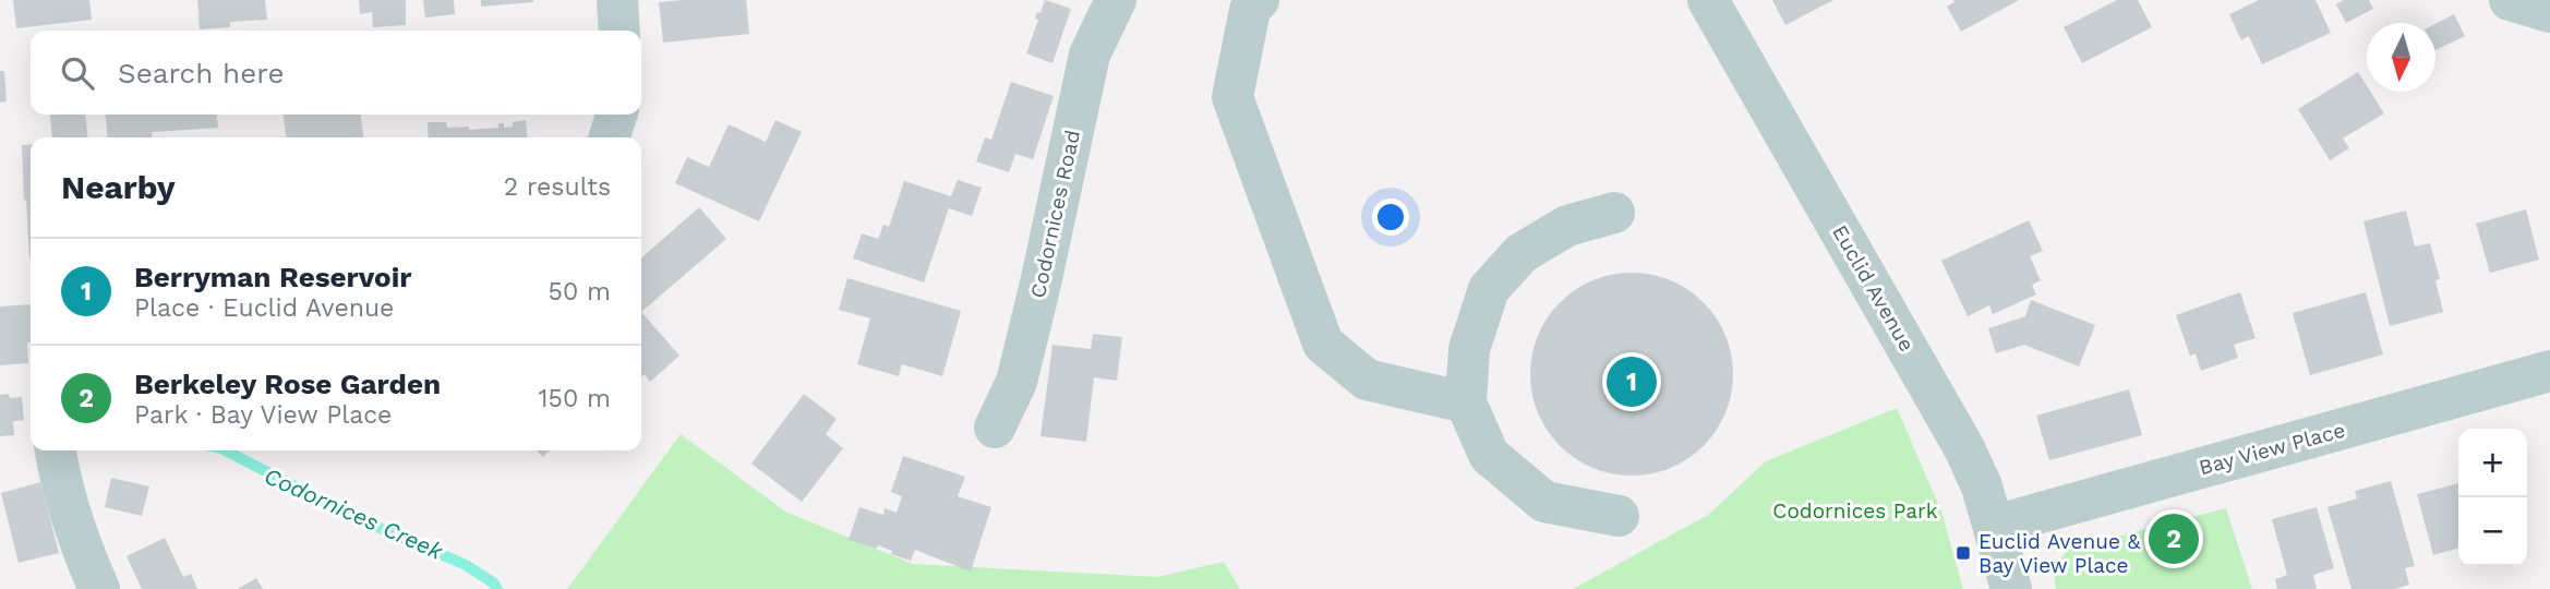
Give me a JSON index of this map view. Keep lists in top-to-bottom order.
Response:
{
  "streets": {
    "street": ["Codornices Road", "Euclid Avenue", "Bay View Place"]
  },
  "crossings": [
    ["Euclid Avenue", "Bay View Place"]
  ],
  "water": ["Codornices Creek"],
  "parks": ["Codornices Park"],
  "places": {
    "transit": ["Euclid Avenue & Bay View Place"]
  },
  "north": "bottom",
  "page": {
    "search": "Search here",
    "heading": ["Nearby", "2 results"],
    "list": [
      {
        "mark": "1",
        "name": "Berryman Reservoir",
        "note": "Place · Euclid Avenue",
        "value": "50 m"
      },
      {
        "mark": "2",
        "name": "Berkeley Rose Garden",
        "note": "Park · Bay View Place",
        "value": "150 m"
      }
    ],
    "pins": ["1", "2"],
    "map_buttons": ["+", "−"]
  }
}
